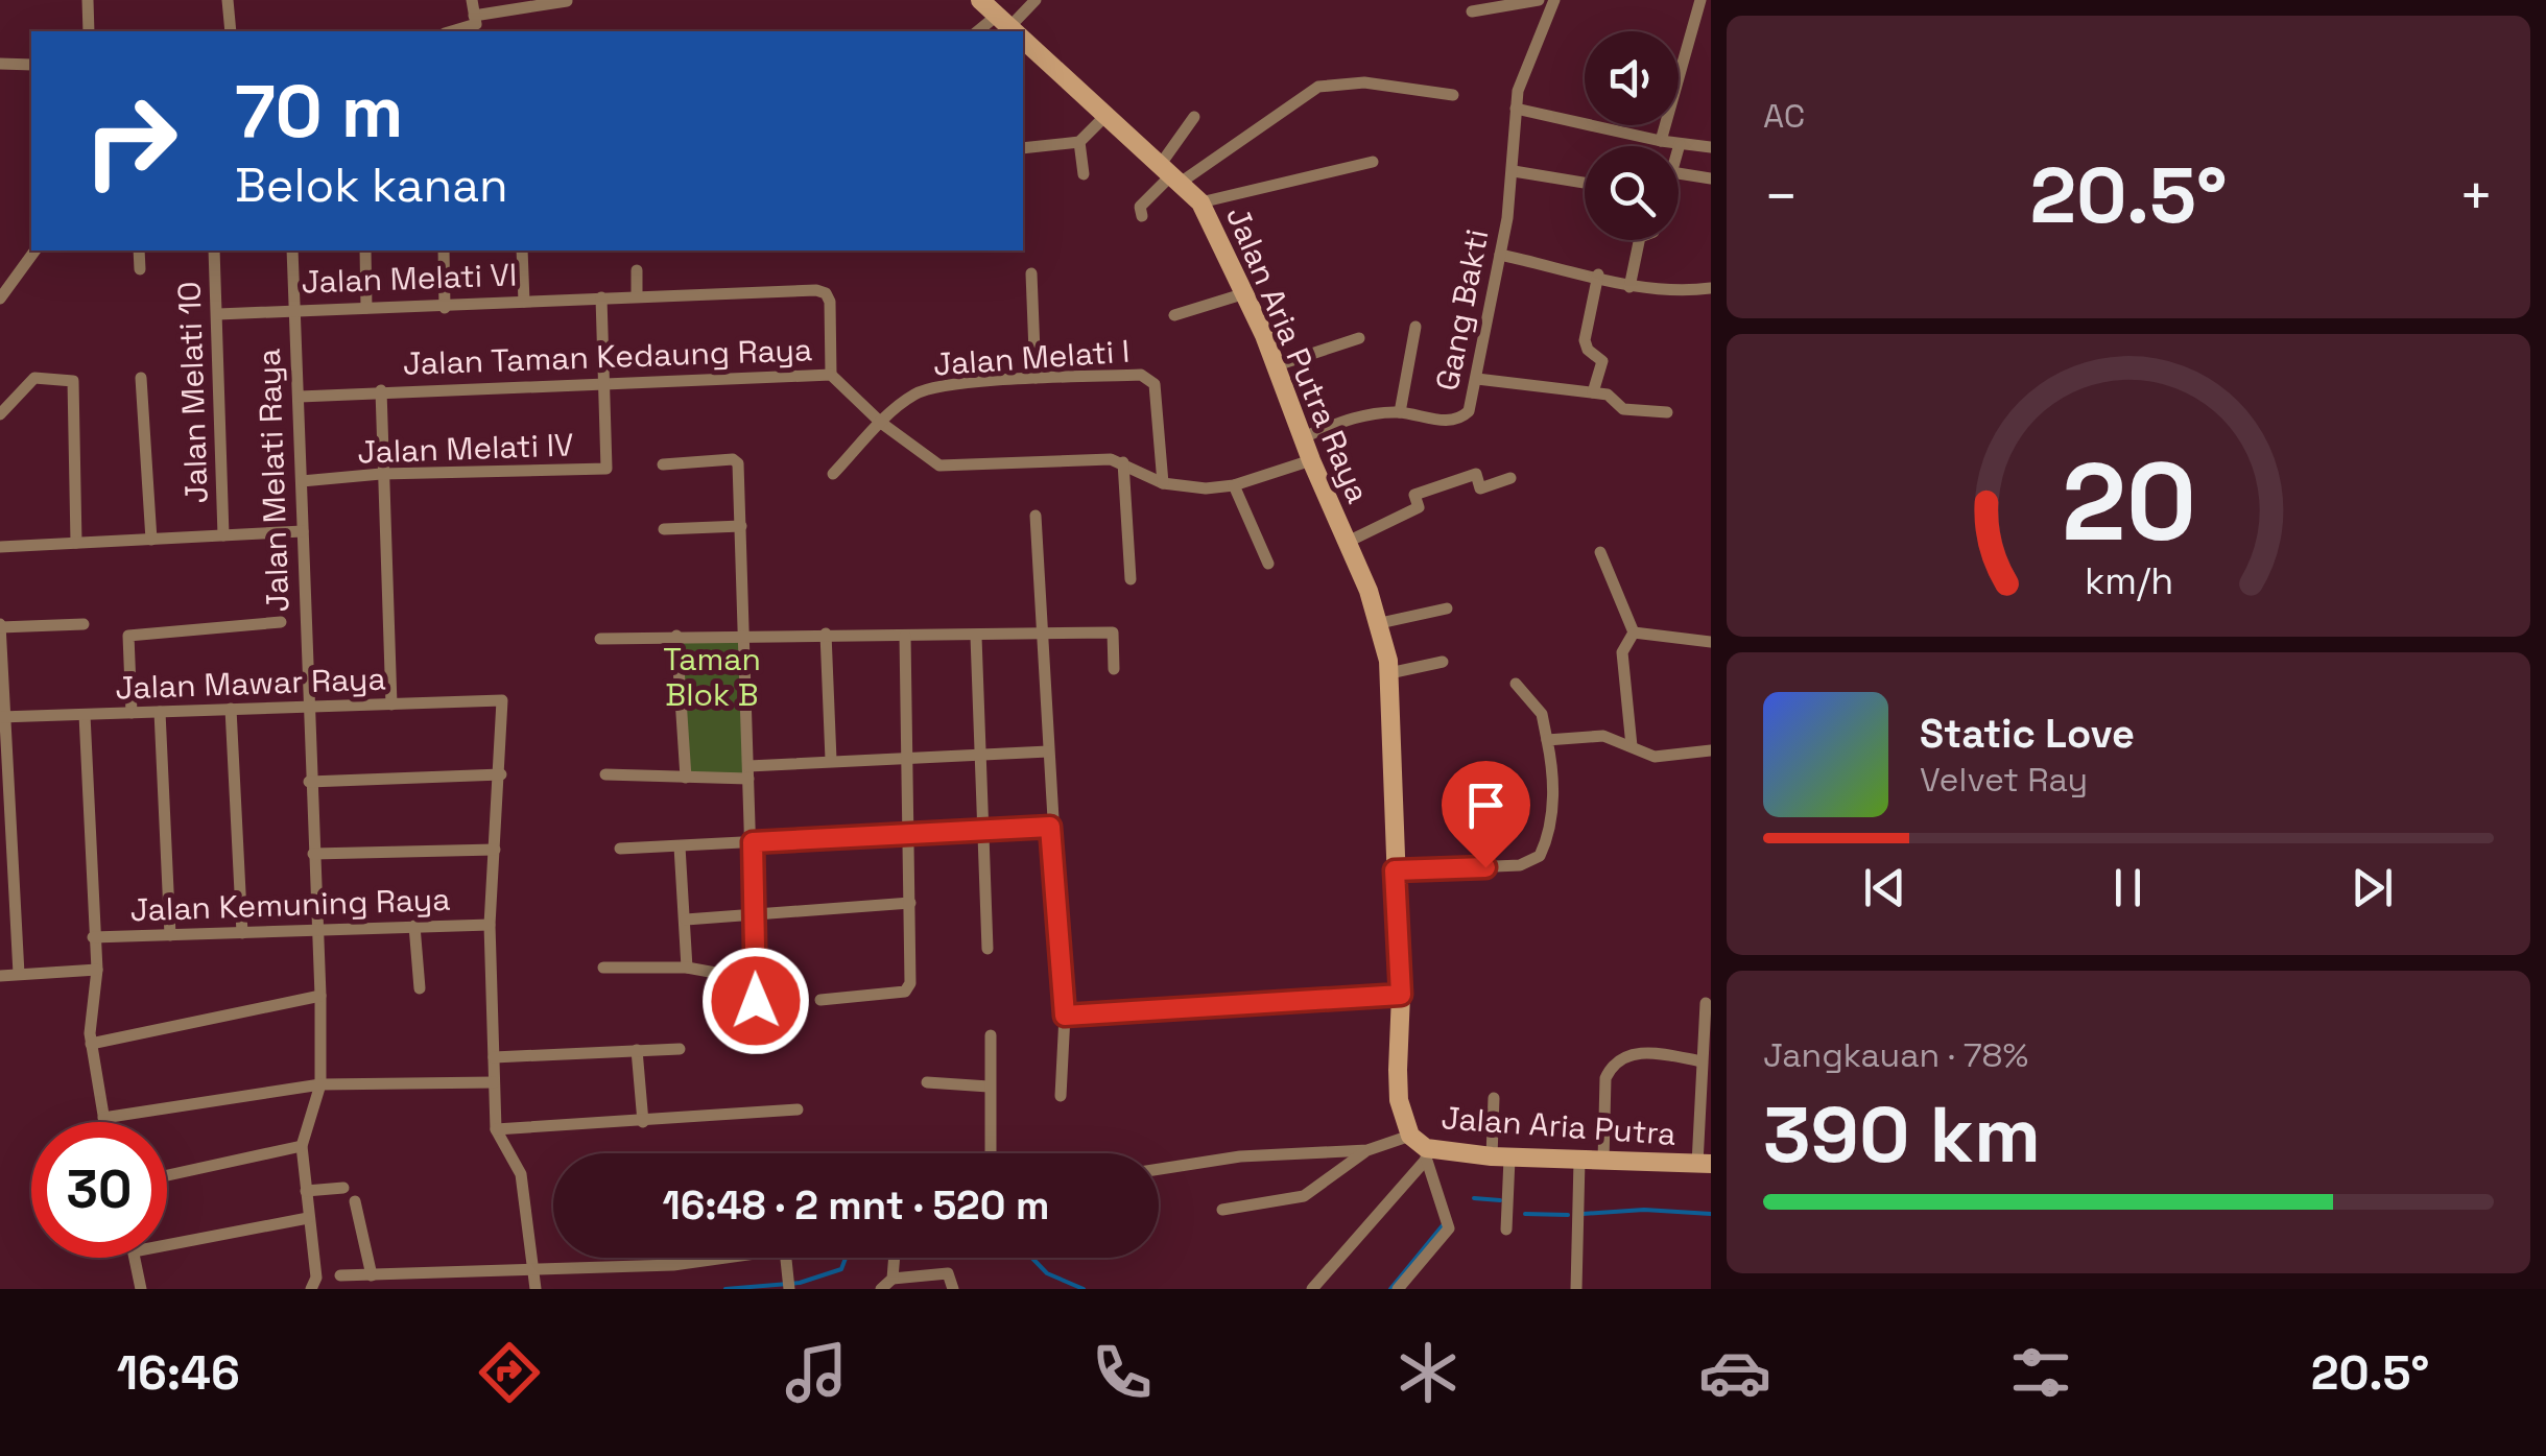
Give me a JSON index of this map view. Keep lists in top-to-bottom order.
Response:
{
  "streets": {
    "main road": ["Jalan Aria Putra Raya", "Jalan Aria Putra"],
    "street": [
      "Jalan Melati VI",
      "Gang Bakti",
      "Jalan Taman Kedaung Raya",
      "Jalan Melati I",
      "Jalan Melati 10",
      "Jalan Melati IV",
      "Jalan Melati Raya",
      "Jalan Mawar Raya",
      "Jalan Kemuning Raya"
    ]
  },
  "crossings": [
    ["Jalan Melati VI", "Jalan Taman Kedaung Raya"],
    ["Jalan Melati VI", "Jalan Melati 10"],
    ["Jalan Melati VI", "Jalan Melati Raya"],
    ["Gang Bakti", "Jalan Aria Putra Raya"],
    ["Jalan Aria Putra Raya", "Jalan Taman Kedaung Raya"],
    ["Jalan Aria Putra Raya", "Jalan Aria Putra"],
    ["Jalan Taman Kedaung Raya", "Jalan Melati I"],
    ["Jalan Taman Kedaung Raya", "Jalan Melati IV"],
    ["Jalan Taman Kedaung Raya", "Jalan Melati Raya"],
    ["Jalan Melati IV", "Jalan Melati Raya"],
    ["Jalan Melati Raya", "Jalan Mawar Raya"],
    ["Jalan Melati Raya", "Jalan Kemuning Raya"]
  ],
  "parks": ["Taman Blok B"],
  "page": {
    "tile": [
      "AC",
      ["Jangkauan · 78%", "390 km"]
    ],
    "turn": ["70 m", "Belok kanan"],
    "heat": ["−", "20.5°", "+"],
    "song": ["Static Love", "Velvet Ray"],
    "limit": "30",
    "trip": "16:48 · 2 mnt · 520 m",
    "tabs": ["16:46", "20.5°"],
    "gauge": ["20", "km/h"]
  }
}
